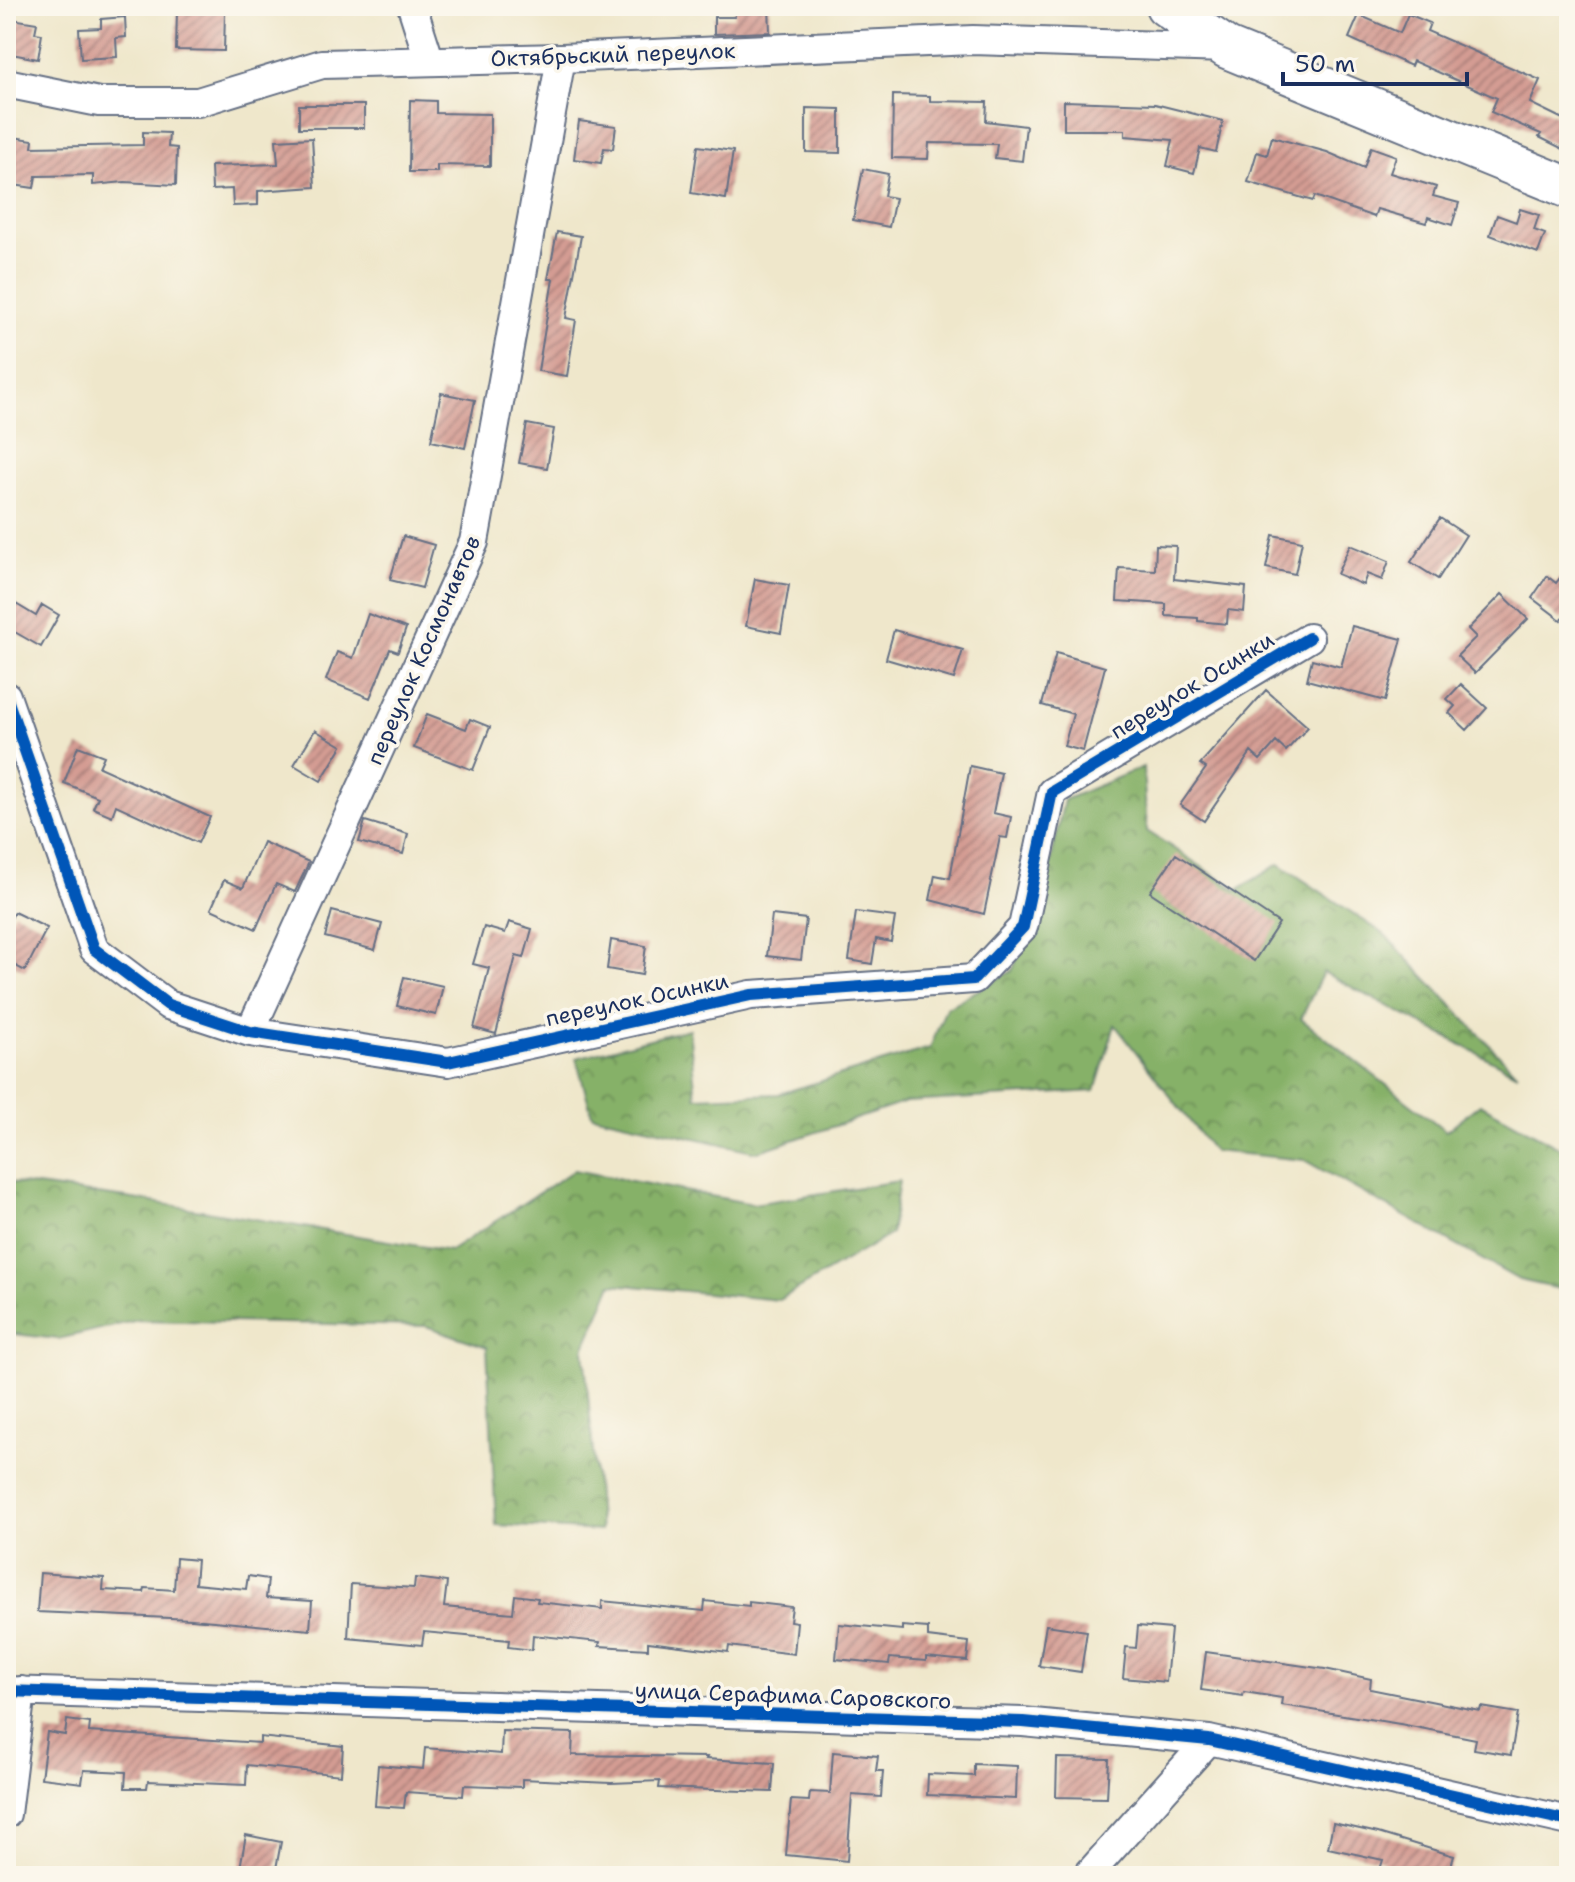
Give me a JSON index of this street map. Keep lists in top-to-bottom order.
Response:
{
  "streets": {
    "street": [
      "Октябрьский переулок",
      "переулок Космонавтов",
      "переулок Осинки",
      "улица Серафима Саровского"
    ]
  },
  "crossings": [
    ["Октябрьский переулок", "переулок Космонавтов"],
    ["переулок Космонавтов", "переулок Осинки"]
  ],
  "scale_bar": "50 m"
}
